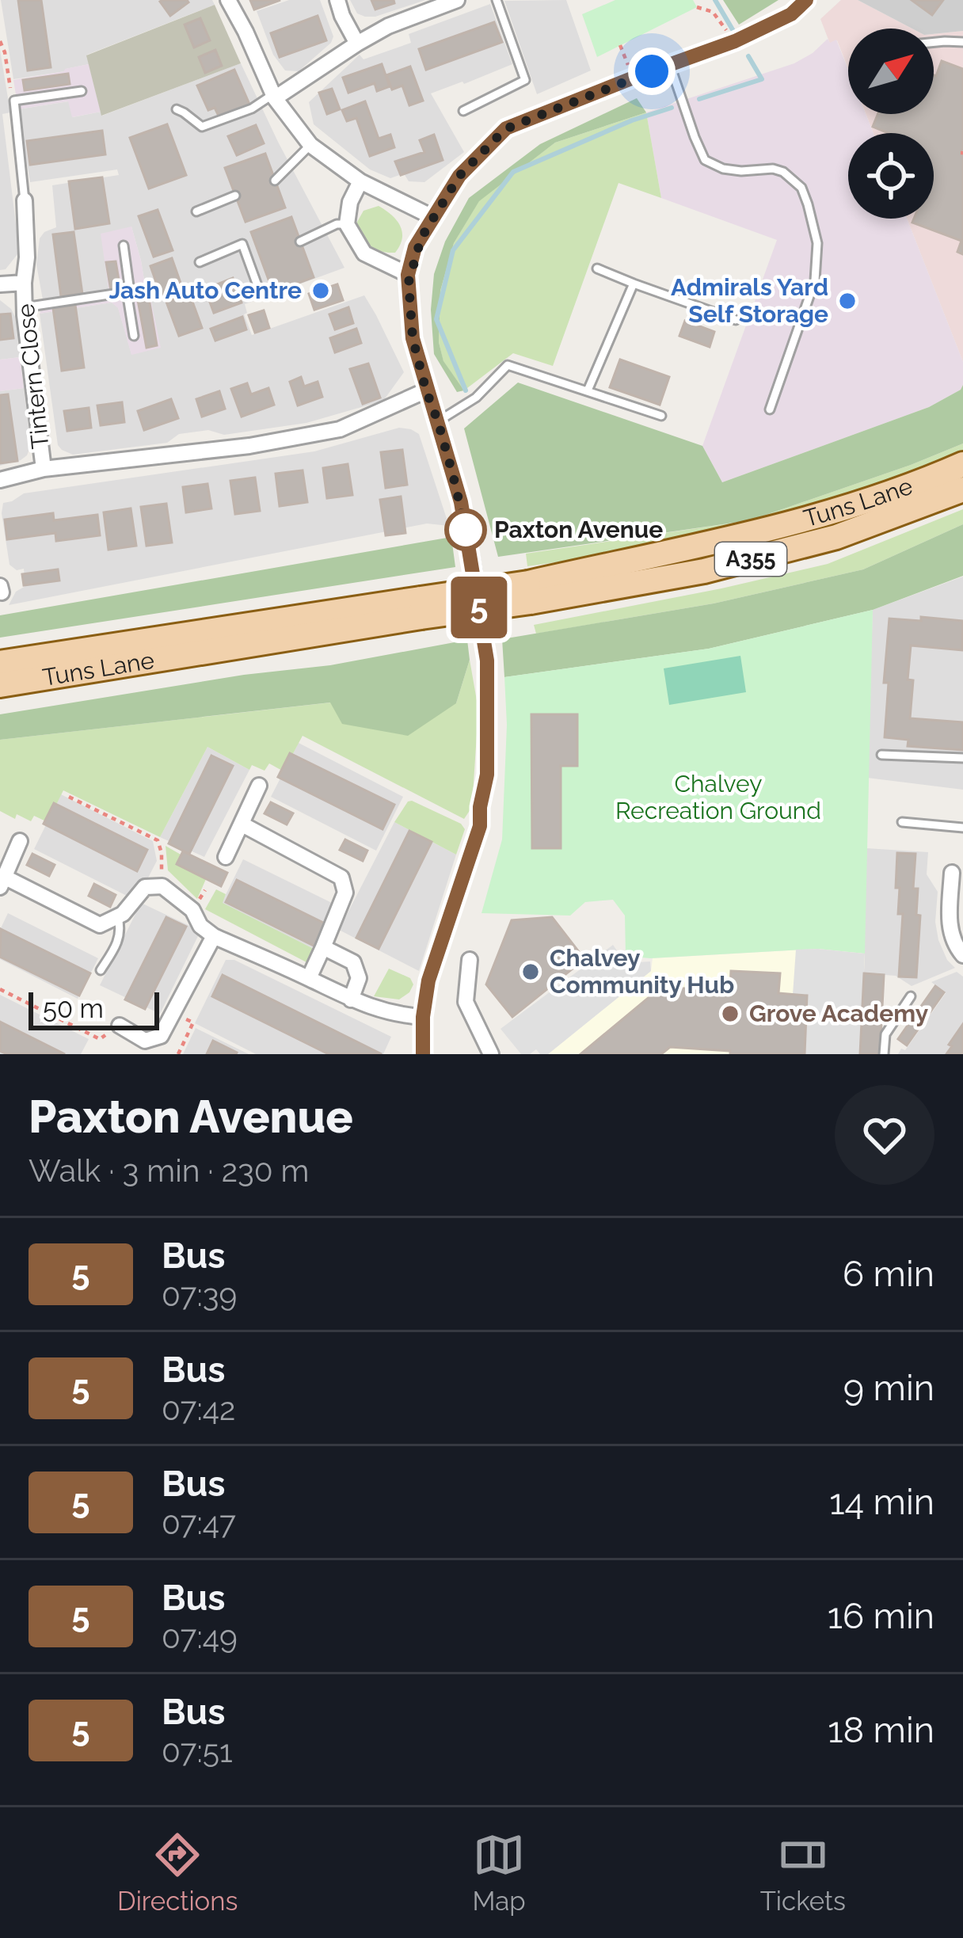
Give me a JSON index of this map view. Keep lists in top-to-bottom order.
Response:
{
  "streets": {
    "main road": ["Tuns Lane", "A355"],
    "street": ["Tintern Close"]
  },
  "crossings": [
    ["Tuns Lane", "A355"]
  ],
  "parks": ["Chalvey Recreation Ground"],
  "places": [
    "Jash Auto Centre",
    "Admirals Yard Self Storage",
    "Paxton Avenue",
    "Chalvey Community Hub",
    "Grove Academy"
  ],
  "lines": ["bus line 5"],
  "scale_bar": "50 m",
  "north": "top right",
  "page": {
    "on_map": "5",
    "scale": "50 m",
    "heading": ["Paxton Avenue", "Walk · 3 min · 230 m"],
    "list": [
      {
        "mark": "5",
        "name": "Bus",
        "note": "07:39",
        "value": "6 min"
      },
      {
        "mark": "5",
        "name": "Bus",
        "note": "07:42",
        "value": "9 min"
      },
      {
        "mark": "5",
        "name": "Bus",
        "note": "07:47",
        "value": "14 min"
      },
      {
        "mark": "5",
        "name": "Bus",
        "note": "07:49",
        "value": "16 min"
      },
      {
        "mark": "5",
        "name": "Bus",
        "note": "07:51",
        "value": "18 min"
      }
    ],
    "tabs": ["Directions", "Map", "Tickets"]
  }
}
